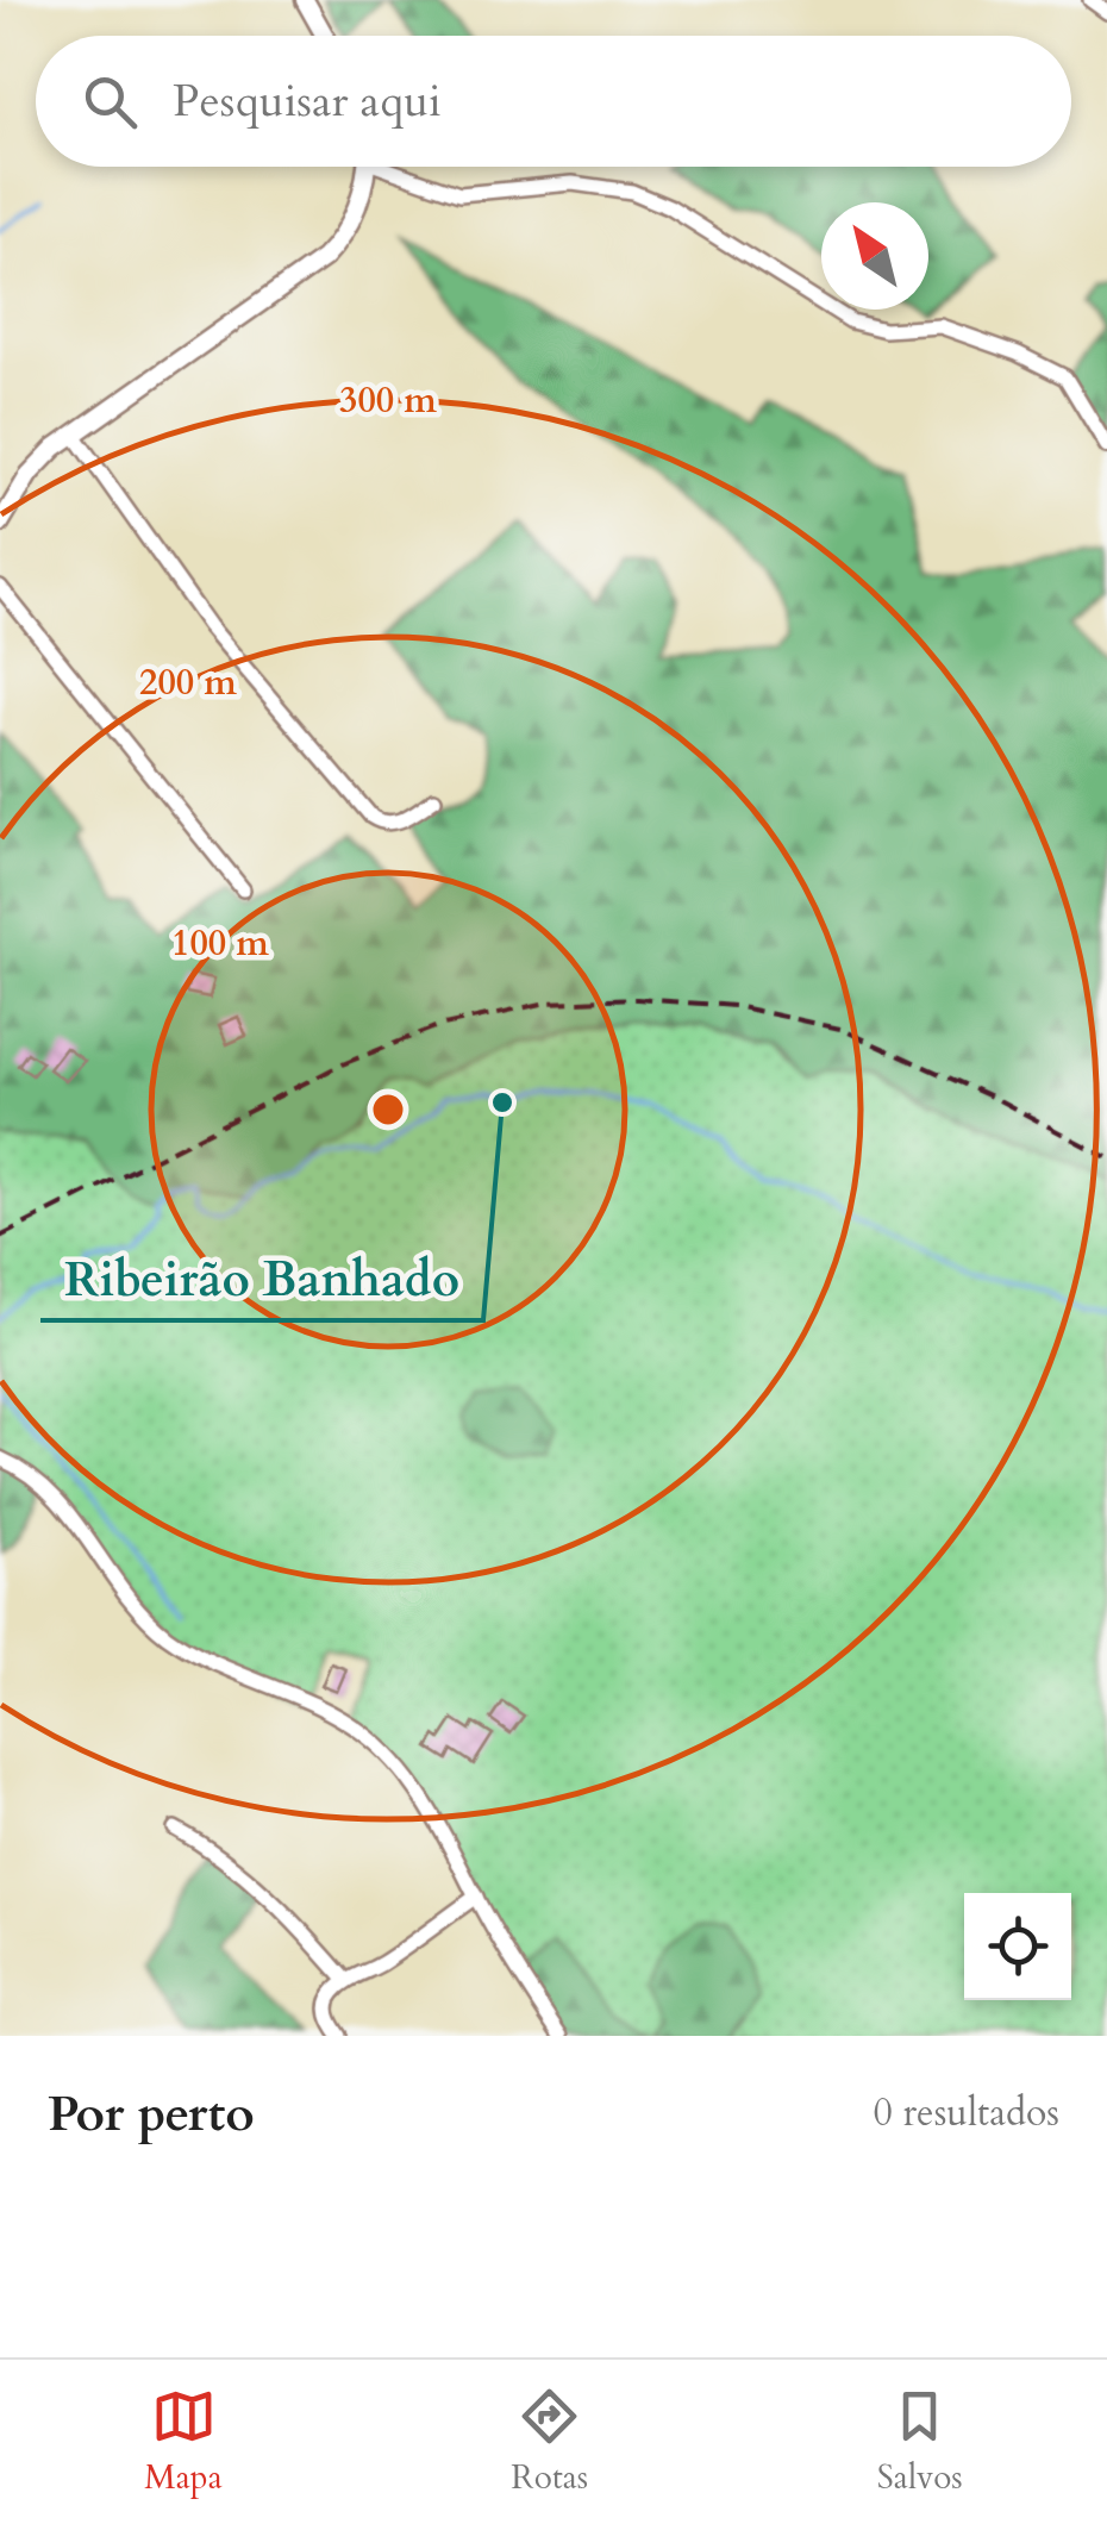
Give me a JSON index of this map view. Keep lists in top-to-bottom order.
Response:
{
  "places": ["Ribeirão Banhado"],
  "north": "top left",
  "page": {
    "search": "Pesquisar aqui",
    "heading": ["Por perto", "0 resultados"],
    "nav": ["Mapa", "Rotas", "Salvos"]
  },
  "rings": ["300 m", "200 m", "100 m"]
}
